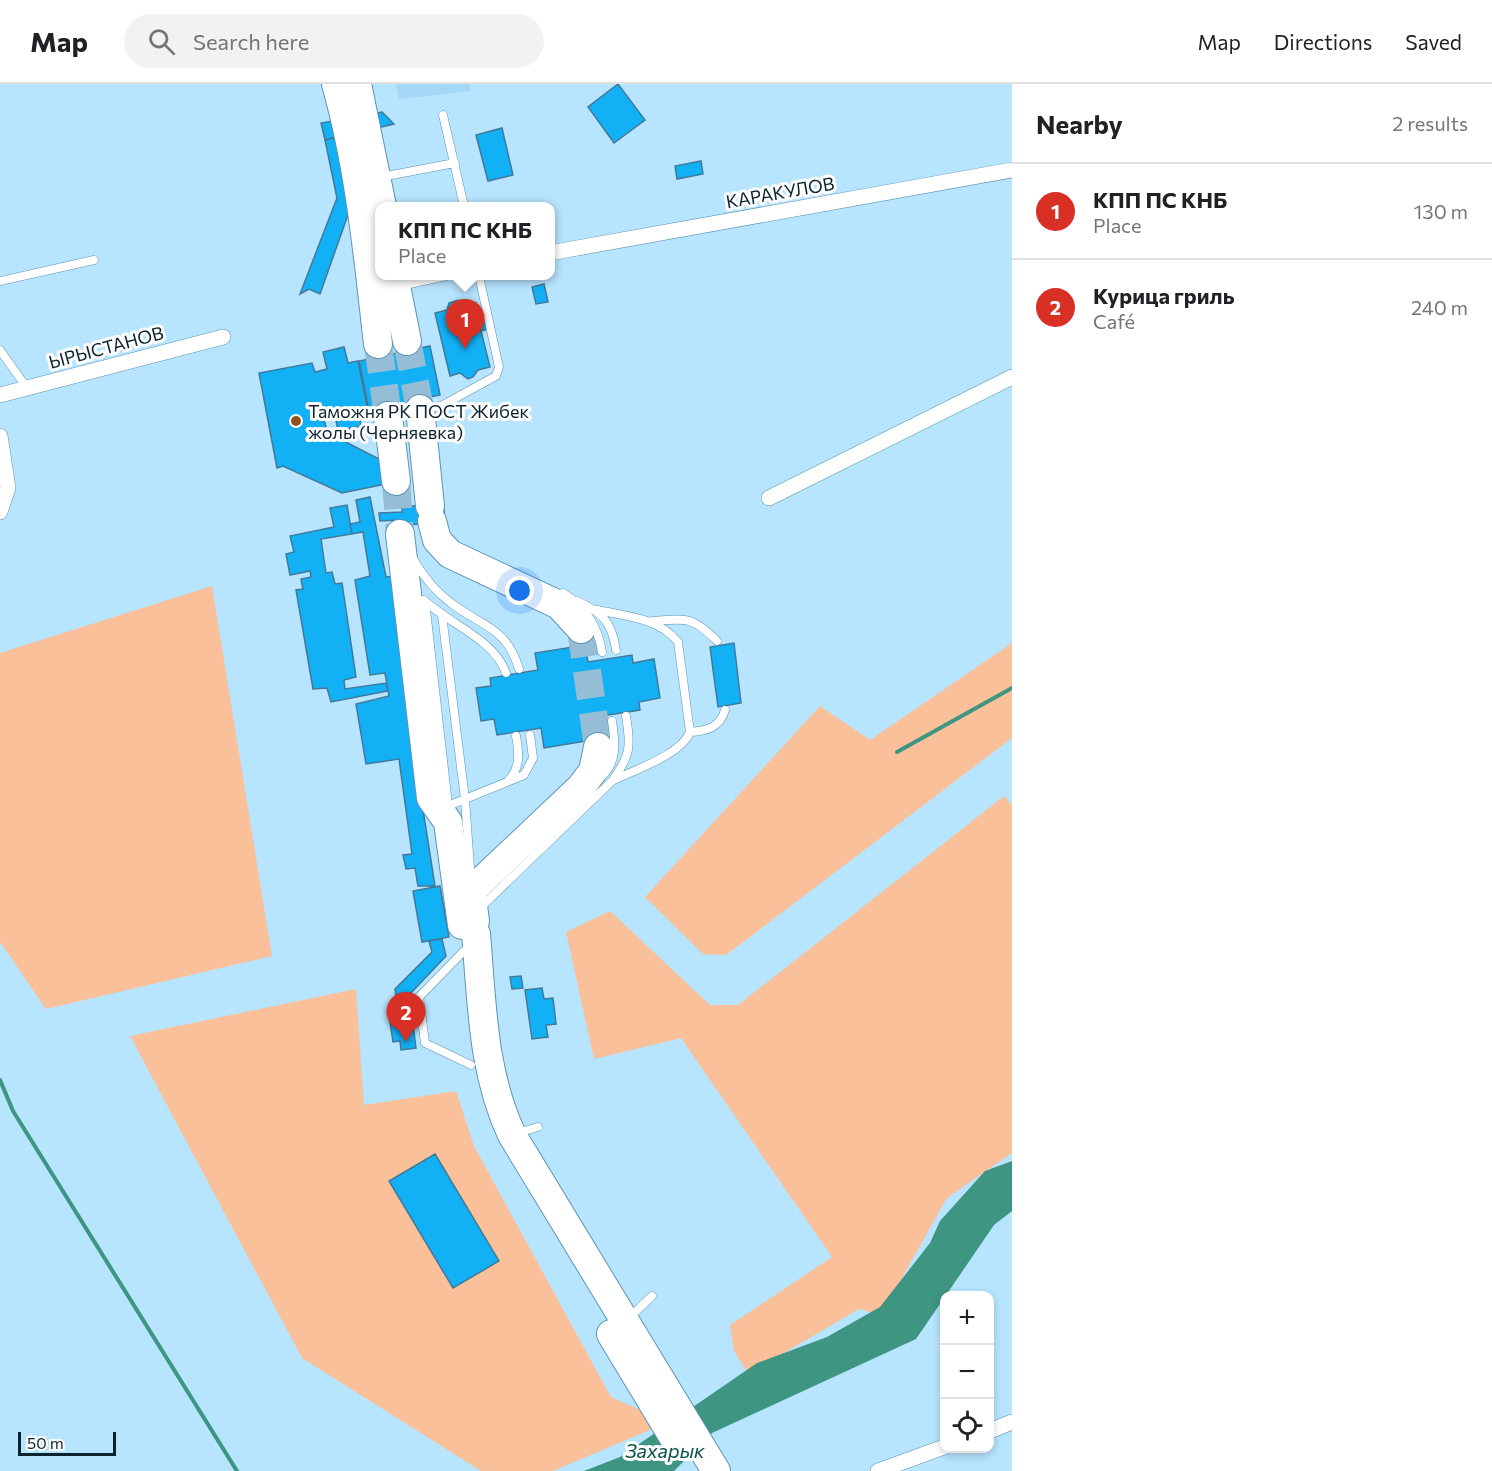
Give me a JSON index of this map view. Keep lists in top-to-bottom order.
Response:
{
  "streets": {
    "street": ["КАРАКУЛОВ", "ЫРЫСТАНОВ"]
  },
  "water": ["Захарык"],
  "places": ["Таможня РК ПОСТ Жибек жолы (Черняевка)"],
  "scale_bar": "50 m",
  "page": {
    "header": "Map",
    "search": "Search here",
    "nav": ["Map", "Directions", "Saved"],
    "heading": ["Nearby", "2 results"],
    "list": [
      {
        "mark": "1",
        "name": "КПП ПС КНБ",
        "note": "Place",
        "value": "130 m"
      },
      {
        "mark": "2",
        "name": "Курица гриль",
        "note": "Café",
        "value": "240 m"
      }
    ],
    "popup": ["КПП ПС КНБ", "Place"],
    "pins": ["1", "2"],
    "map_buttons": ["+", "−"],
    "scale": "50 m"
  }
}
